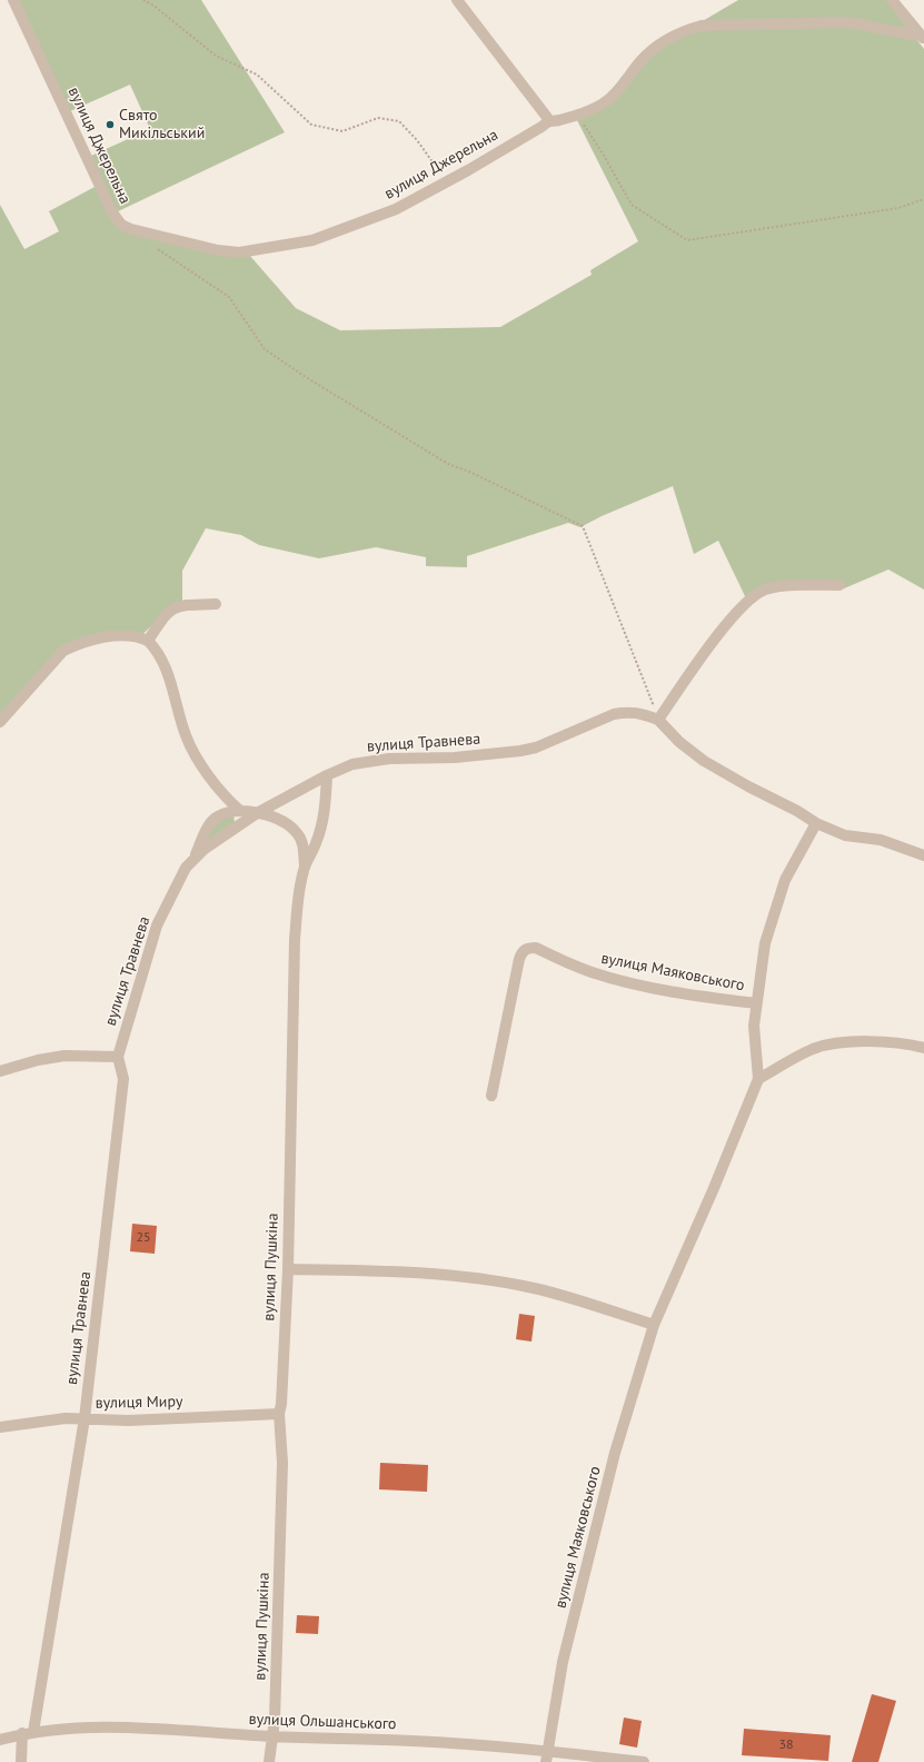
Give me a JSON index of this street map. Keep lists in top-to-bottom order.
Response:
{
  "streets": {
    "street": [
      "вулиця Джерельна",
      "вулиця Травнева",
      "вулиця Маяковського",
      "вулиця Пушкіна",
      "вулиця Миру",
      "вулиця Ольшанського"
    ]
  },
  "crossings": [
    ["вулиця Травнева", "вулиця Пушкіна"],
    ["вулиця Травнева", "вулиця Миру"],
    ["вулиця Травнева", "вулиця Ольшанського"],
    ["вулиця Маяковського", "вулиця Ольшанського"],
    ["вулиця Пушкіна", "вулиця Миру"],
    ["вулиця Пушкіна", "вулиця Ольшанського"]
  ],
  "places": ["Свято Микільський"],
  "house_numbers": ["25", "38"]
}
